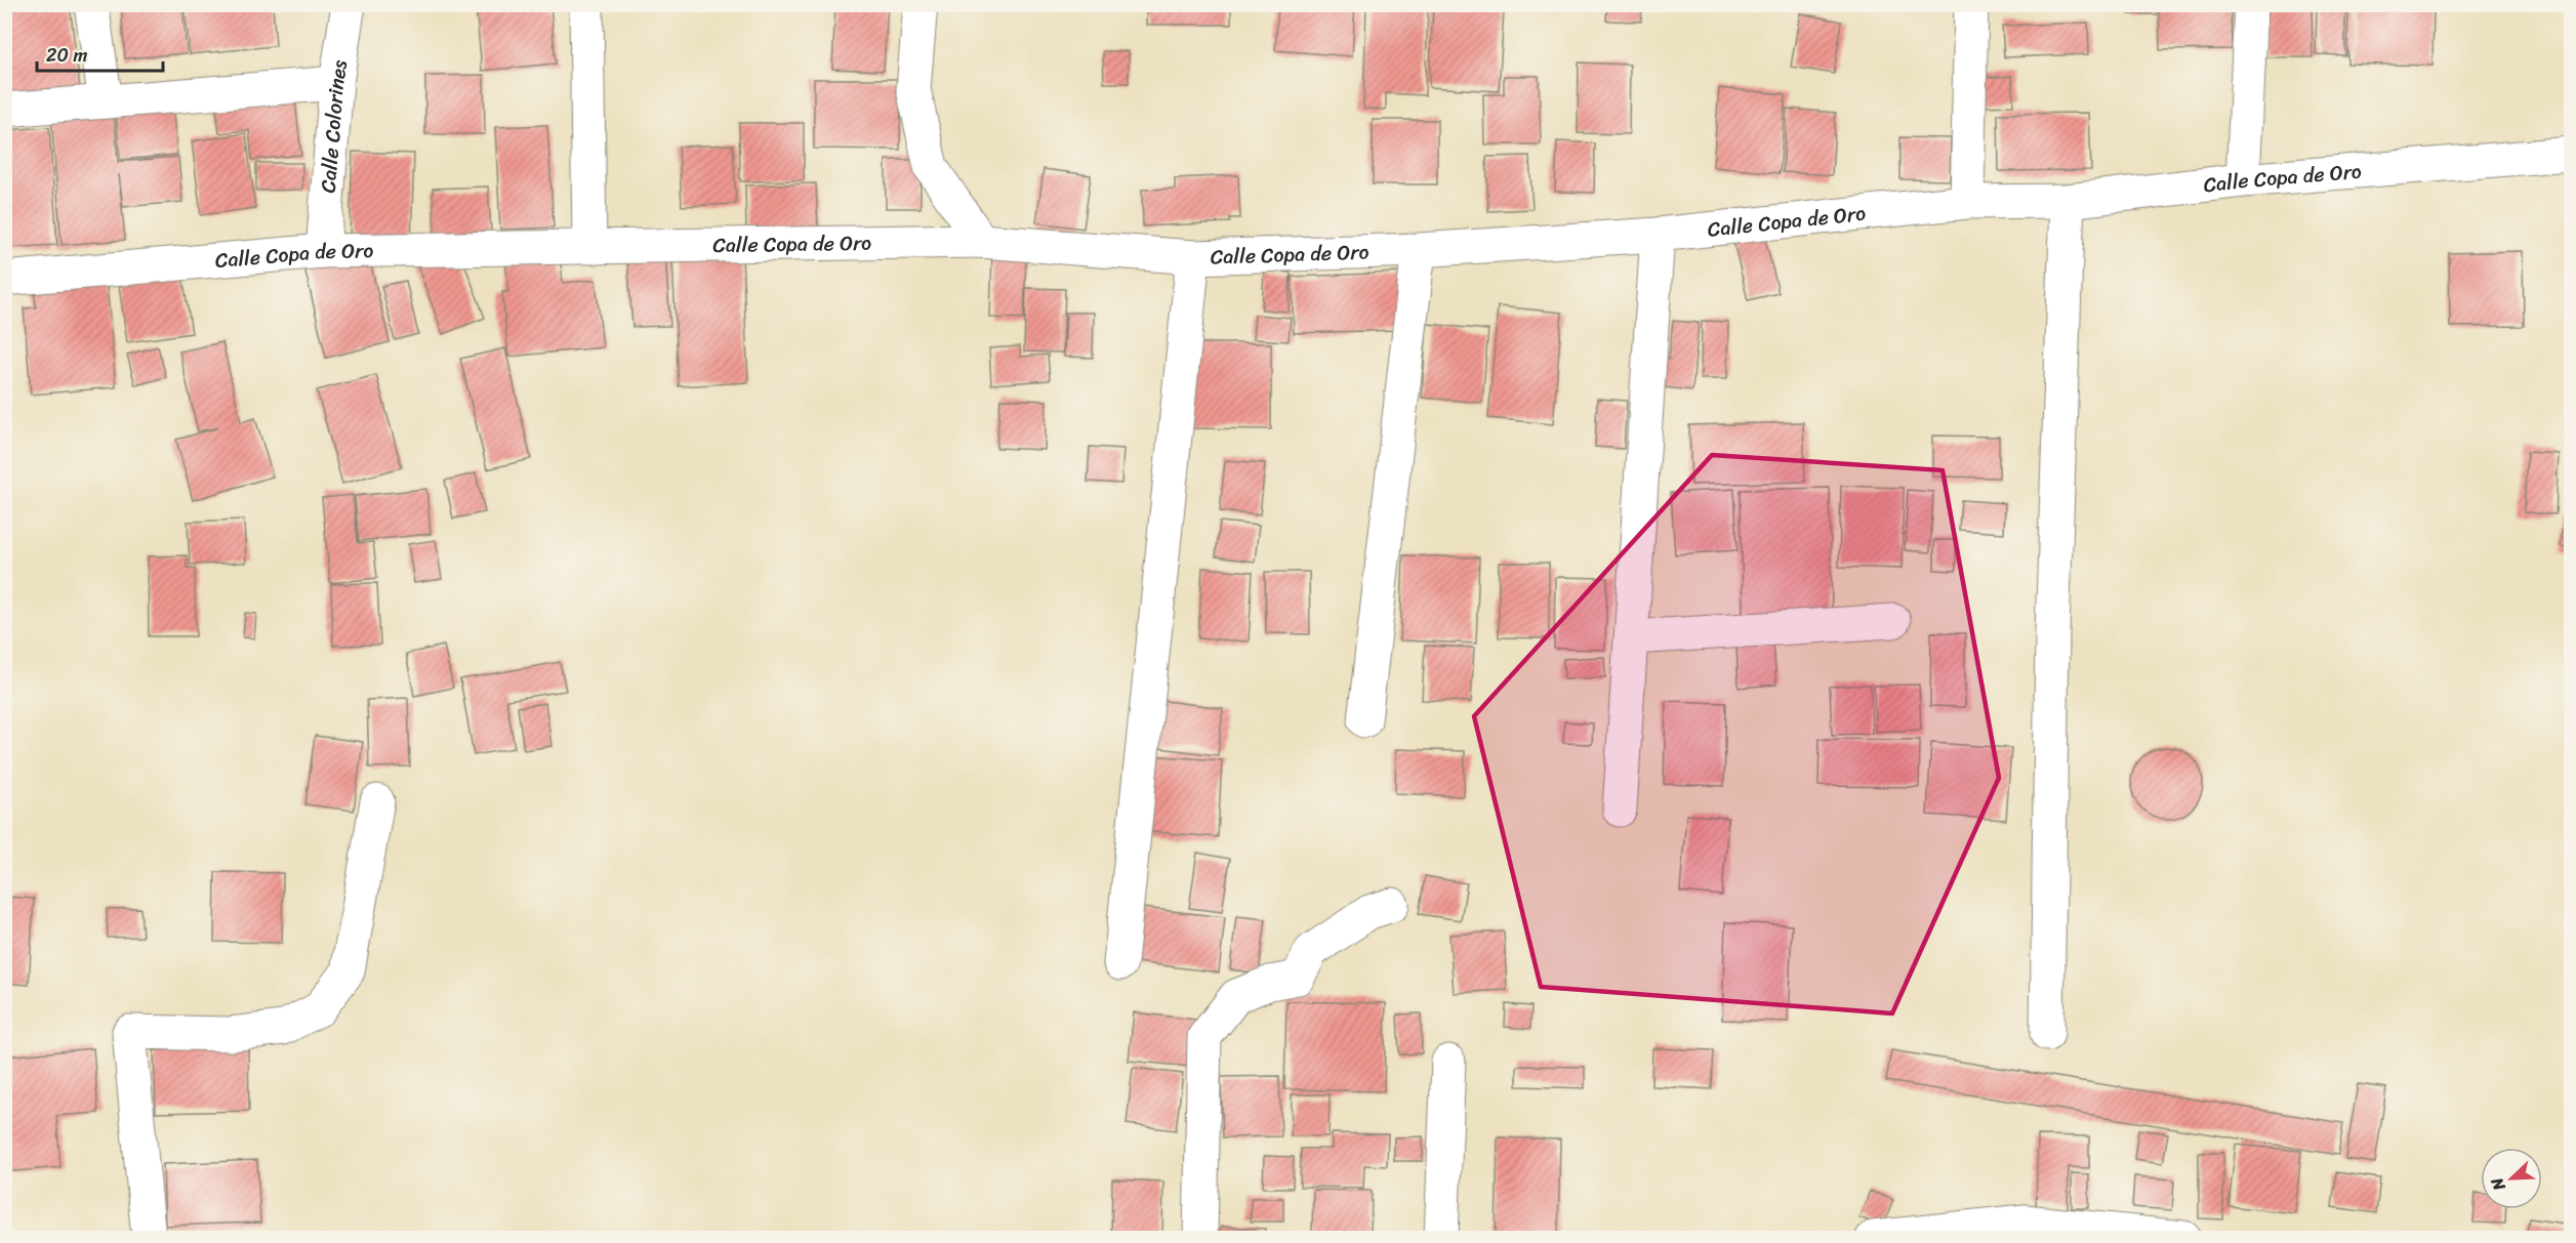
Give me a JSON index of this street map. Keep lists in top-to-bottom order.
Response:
{
  "streets": {
    "street": ["Calle Colorines", "Calle Copa de Oro"]
  },
  "crossings": [
    ["Calle Colorines", "Calle Copa de Oro"]
  ],
  "scale_bar": "20 m",
  "north": "bottom left"
}
